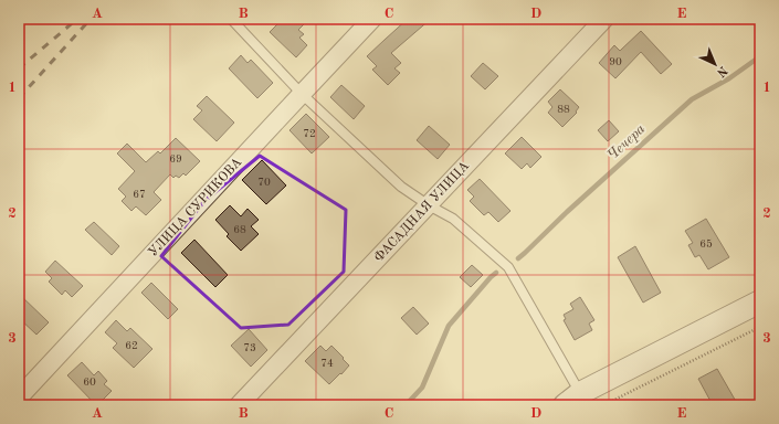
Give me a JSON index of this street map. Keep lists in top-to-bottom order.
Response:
{
  "streets": {
    "street": ["УЛИЦА СУРИКОВА", "ФАСАДНАЯ УЛИЦА"]
  },
  "water": ["Чечера"],
  "house_numbers": [
    "90",
    "88",
    "72",
    "69",
    "70",
    "67",
    "68",
    "65",
    "62",
    "73",
    "74",
    "60"
  ],
  "north": "bottom right",
  "grid": {
    "columns": [
      "A",
      "B",
      "C",
      "D",
      "E"
    ],
    "rows": ["1", "2", "3"]
  }
}
